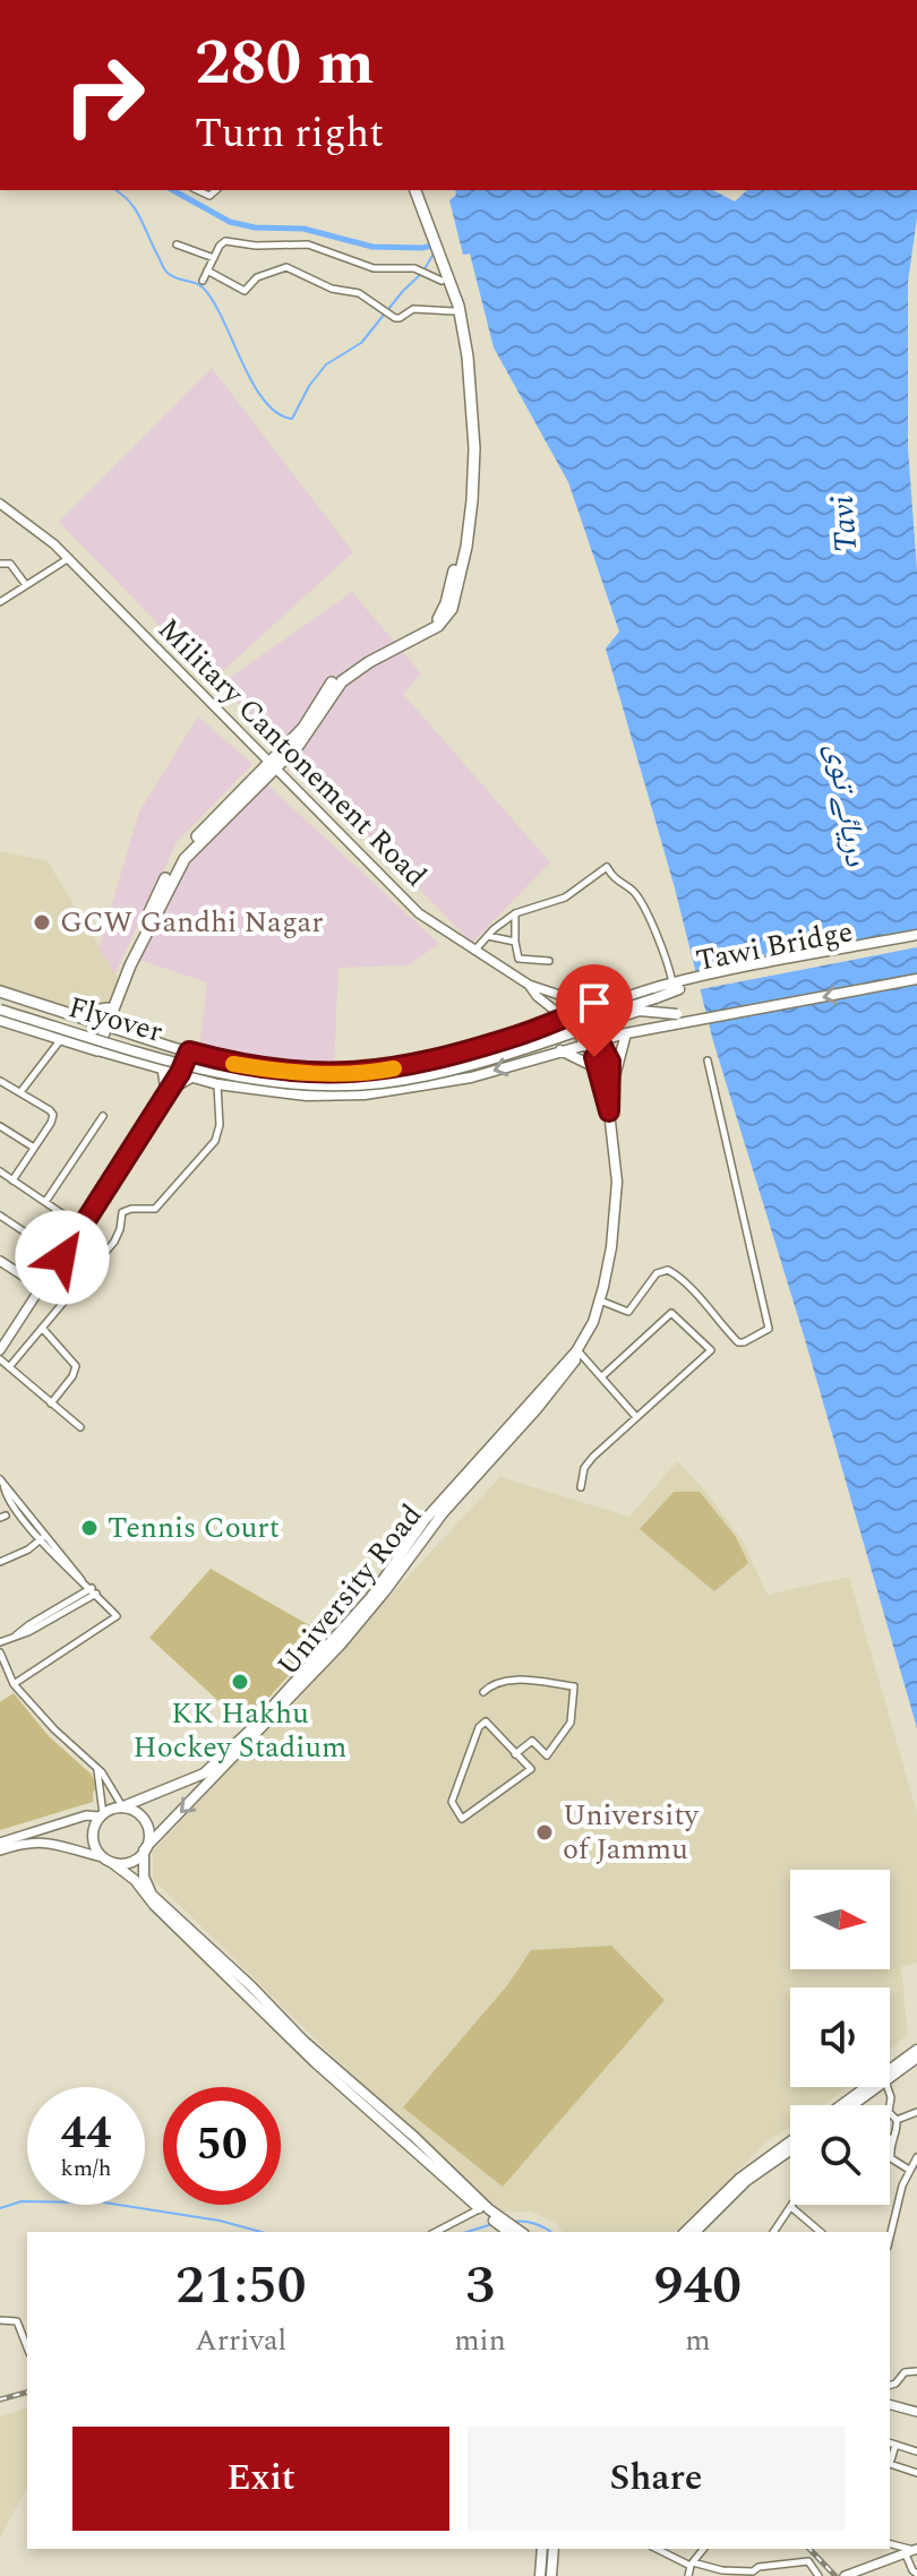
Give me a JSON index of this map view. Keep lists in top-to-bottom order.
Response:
{
  "streets": {
    "main road": ["Tawi Bridge", "Flyover", "University Road"],
    "street": ["Military Cantonement Road"]
  },
  "crossings": [
    ["Tawi Bridge", "Flyover"]
  ],
  "water": ["Tavi", "دریائے توی"],
  "places": [
    "GCW Gandhi Nagar",
    "Tennis Court",
    "KK Hakhu Hockey Stadium",
    "University of Jammu"
  ],
  "north": "right",
  "page": {
    "turn": ["280 m", "Turn right"],
    "speed": "44 km/h",
    "limit": "50",
    "eta": [
      "21:50",
      "Arrival",
      "3",
      "min",
      "940",
      "m"
    ],
    "buttons": ["Exit", "Share"]
  }
}
